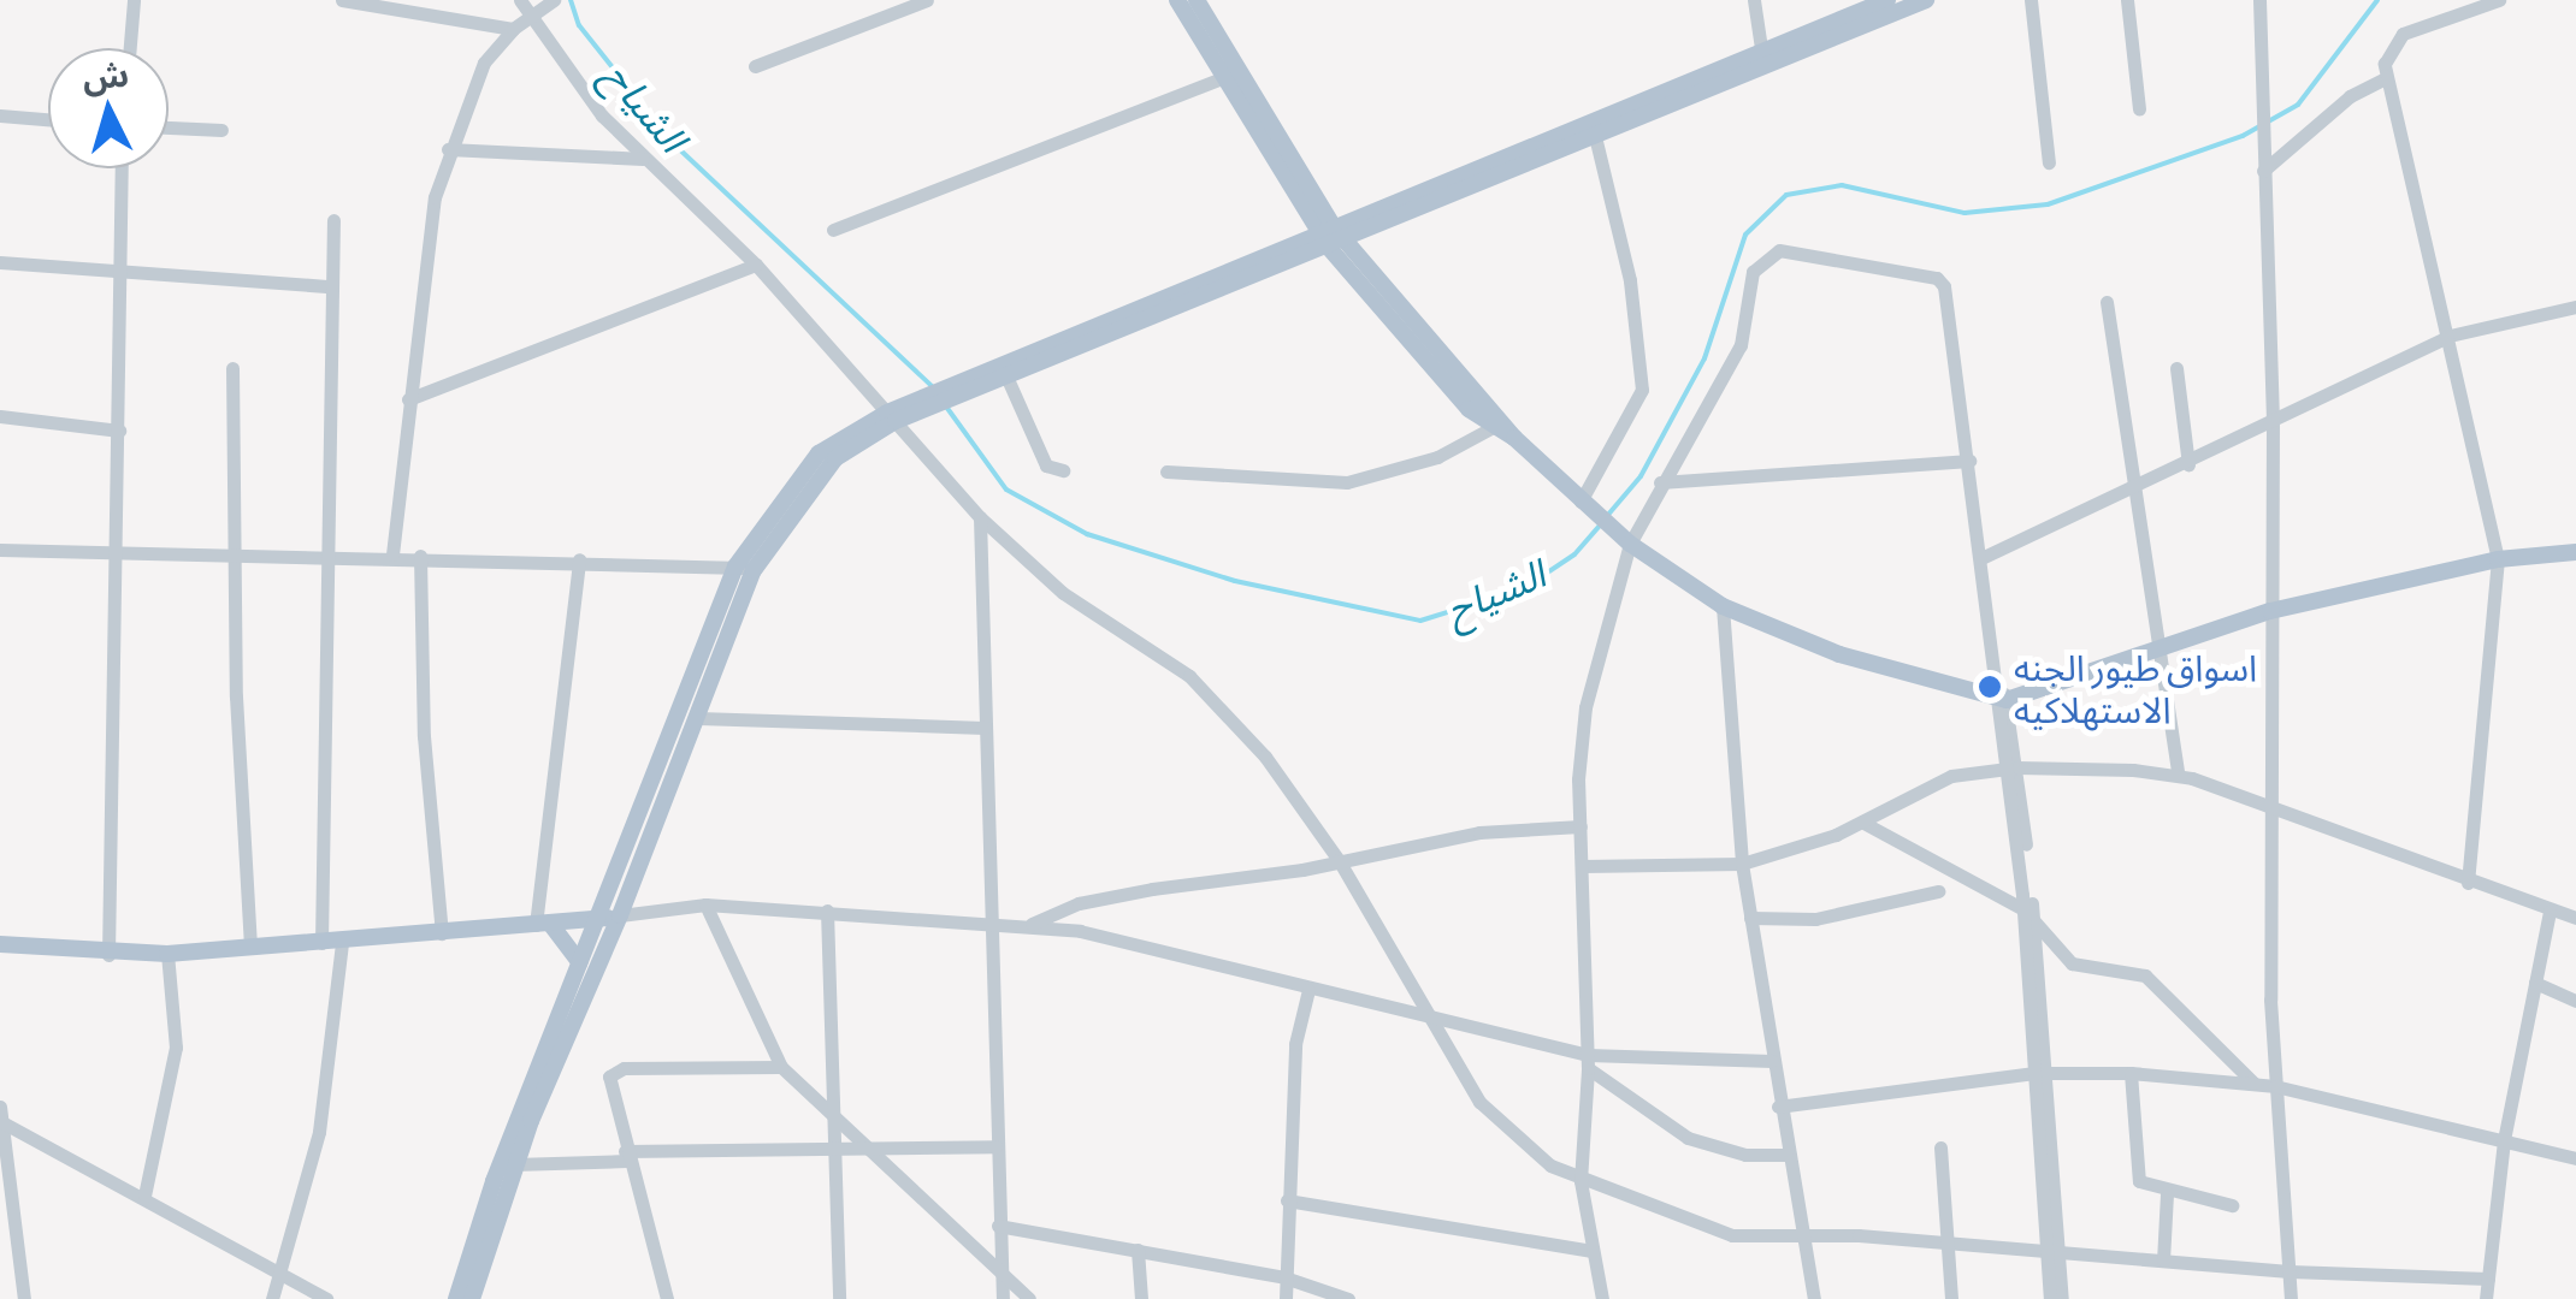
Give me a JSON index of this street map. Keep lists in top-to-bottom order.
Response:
{
  "water": ["الشياح"],
  "places": ["اسواق طيور الجنه الاستهلاكيه"],
  "north": "top"
}
